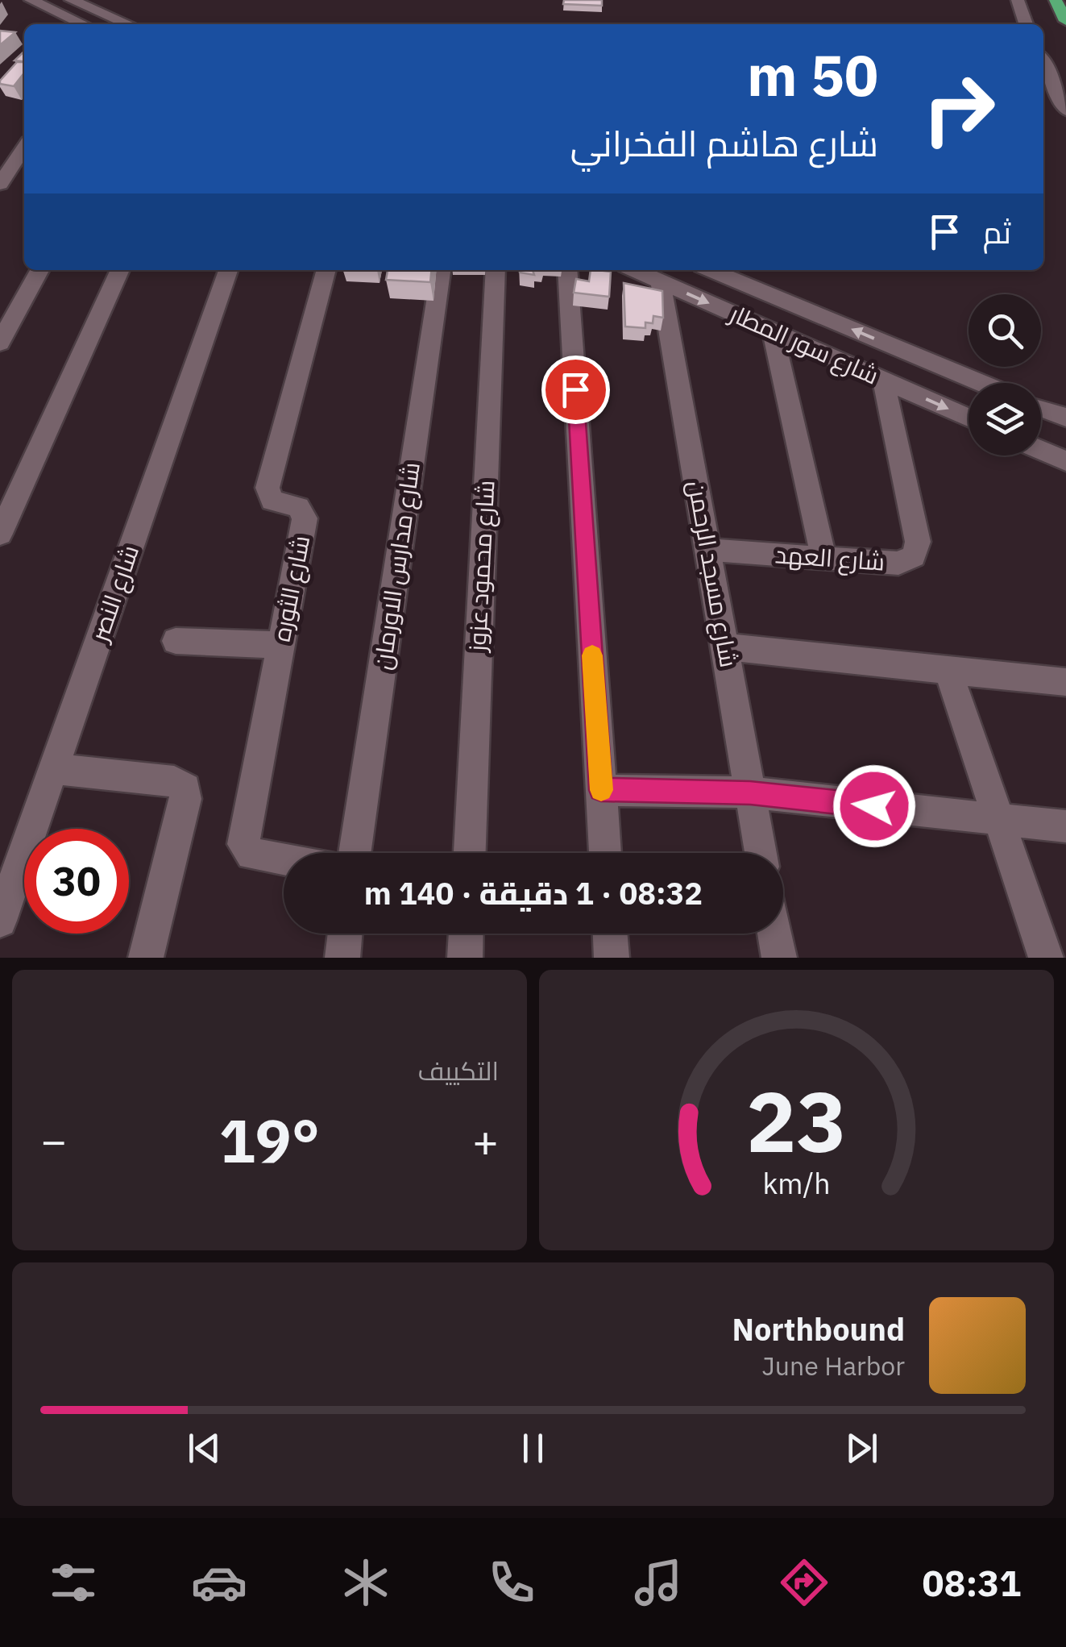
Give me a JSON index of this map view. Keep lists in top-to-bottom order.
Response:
{
  "streets": {
    "street": [
      "شارع سور المطار",
      "شارع العهد",
      "شارع مدارس الاورمان",
      "شارع محمود عزوز",
      "شارع مسجد الرحمن",
      "شارع الثوره",
      "شارع النصر"
    ]
  },
  "crossings": [
    ["شارع سور المطار", "شارع العهد"],
    ["شارع سور المطار", "شارع مسجد الرحمن"],
    ["شارع العهد", "شارع مسجد الرحمن"]
  ],
  "page": {
    "turn": ["50 m", "شارع هاشم الفخراني"],
    "then": "ثم",
    "limit": "30",
    "trip": "08:32 · 1 دقيقة · 140 m",
    "tile": "التكييف",
    "heat": ["−", "19°", "+"],
    "song": ["Northbound", "June Harbor"],
    "tabs": "08:31",
    "gauge": ["23", "km/h"]
  }
}
